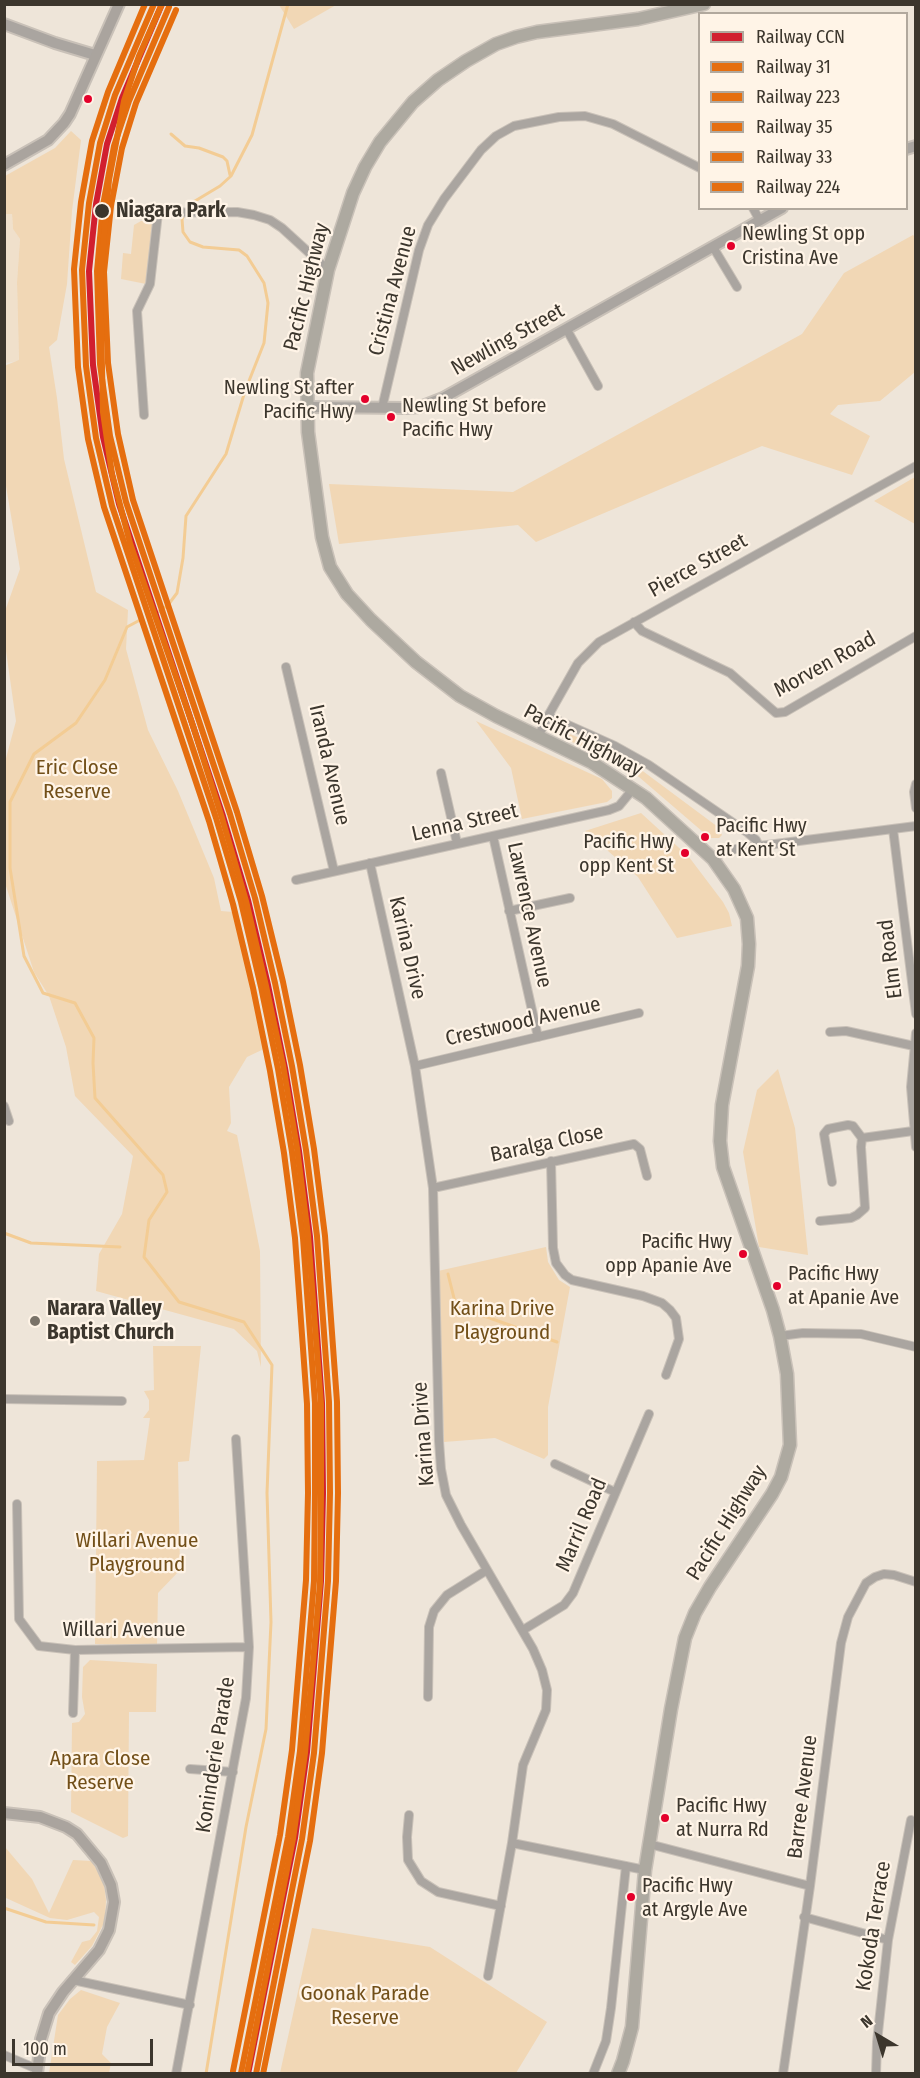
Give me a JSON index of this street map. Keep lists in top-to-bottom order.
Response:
{
  "streets": {
    "main road": ["Pacific Highway"],
    "street": [
      "Cristina Avenue",
      "Newling Street",
      "Pierce Street",
      "Morven Road",
      "Iranda Avenue",
      "Lenna Street",
      "Lawrence Avenue",
      "Karina Drive",
      "Elm Road",
      "Crestwood Avenue",
      "Baralga Close",
      "Marril Road",
      "Willari Avenue",
      "Koninderie Parade",
      "Barree Avenue",
      "Kokoda Terrace"
    ]
  },
  "crossings": [
    ["Pacific Highway", "Newling Street"],
    ["Pacific Highway", "Pierce Street"],
    ["Pacific Highway", "Lenna Street"],
    ["Cristina Avenue", "Newling Street"],
    ["Pierce Street", "Morven Road"],
    ["Iranda Avenue", "Lenna Street"],
    ["Lenna Street", "Lawrence Avenue"],
    ["Lenna Street", "Karina Drive"],
    ["Lawrence Avenue", "Crestwood Avenue"],
    ["Karina Drive", "Crestwood Avenue"],
    ["Karina Drive", "Baralga Close"],
    ["Karina Drive", "Marril Road"],
    ["Willari Avenue", "Koninderie Parade"]
  ],
  "parks": [
    "Eric Close Reserve",
    "Karina Drive Playground",
    "Willari Avenue Playground",
    "Apara Close Reserve",
    "Goonak Parade Reserve"
  ],
  "places": [
    "Niagara Park",
    "Newling St opp Cristina Ave",
    "Newling St after Pacific Hwy",
    "Newling St before Pacific Hwy",
    "Pacific Hwy at Kent St",
    "Pacific Hwy opp Kent St",
    "Pacific Hwy opp Apanie Ave",
    "Pacific Hwy at Apanie Ave",
    "Narara Valley Baptist Church",
    "Pacific Hwy at Nurra Rd",
    "Pacific Hwy at Argyle Ave"
  ],
  "lines": [
    "rail line CCN",
    "rail line 31",
    "rail line 35",
    "rail line 224",
    "rail line 223",
    "rail line 33"
  ],
  "legend": [
    "Railway CCN",
    "Railway 31",
    "Railway 223",
    "Railway 35",
    "Railway 33",
    "Railway 224"
  ],
  "scale_bar": "100 m",
  "north": "top left"
}
